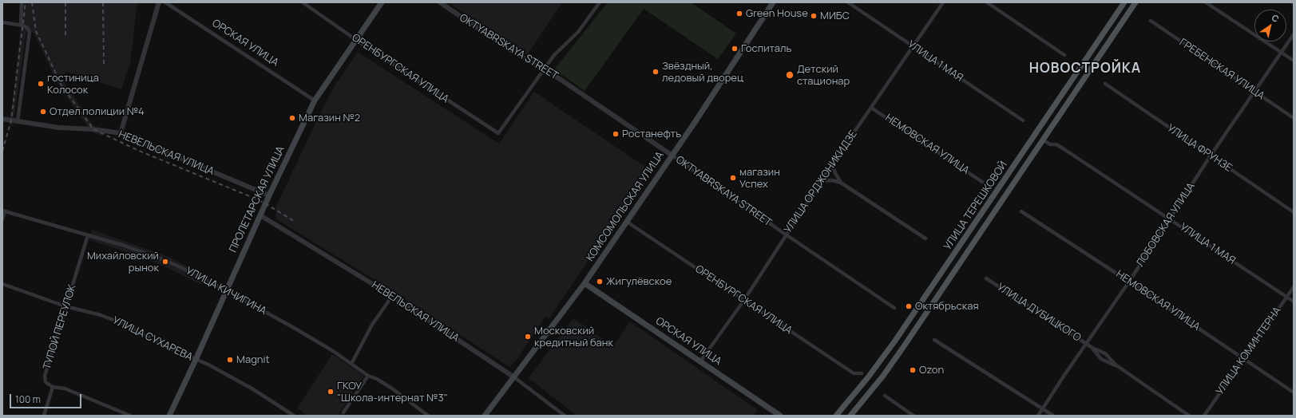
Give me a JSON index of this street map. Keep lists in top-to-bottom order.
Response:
{
  "streets": {
    "main road": [
      "ОРСКАЯ УЛИЦА",
      "ПРОЛЕТАРСКАЯ УЛИЦА",
      "УЛИЦА ТЕРЕШКОВОЙ",
      "КОМСОМОЛЬСКАЯ УЛИЦА"
    ],
    "street": [
      "OKTYABRSKAYA STREET",
      "УЛИЦА 1 МАЯ",
      "ОРЕНБУРГСКАЯ УЛИЦА",
      "ГРЕБЕНСКАЯ УЛИЦА",
      "НЕМОВСКАЯ УЛИЦА",
      "УЛИЦА ФРУНЗЕ",
      "НЕВЕЛЬСКАЯ УЛИЦА",
      "УЛИЦА ОРДЖОНИКИДЗЕ",
      "ЛОБОВСКАЯ УЛИЦА",
      "УЛИЦА КИЧИГИНА",
      "УЛИЦА ДУБИЦКОГО",
      "ТУПОЙ ПЕРЕУЛОК",
      "УЛИЦА СУХАРЕВА",
      "УЛИЦА КОМИНТЕРНА"
    ]
  },
  "crossings": [
    ["ОРСКАЯ УЛИЦА", "УЛИЦА ОРДЖОНИКИДЗЕ"],
    ["ОРСКАЯ УЛИЦА", "ПРОЛЕТАРСКАЯ УЛИЦА"],
    ["ОРСКАЯ УЛИЦА", "КОМСОМОЛЬСКАЯ УЛИЦА"],
    ["OKTYABRSKAYA STREET", "ОРЕНБУРГСКАЯ УЛИЦА"],
    ["OKTYABRSKAYA STREET", "УЛИЦА ОРДЖОНИКИДЗЕ"],
    ["OKTYABRSKAYA STREET", "КОМСОМОЛЬСКАЯ УЛИЦА"],
    ["УЛИЦА 1 МАЯ", "УЛИЦА ОРДЖОНИКИДЗЕ"],
    ["УЛИЦА 1 МАЯ", "УЛИЦА ТЕРЕШКОВОЙ"],
    ["УЛИЦА 1 МАЯ", "ЛОБОВСКАЯ УЛИЦА"],
    ["УЛИЦА 1 МАЯ", "УЛИЦА КОМИНТЕРНА"],
    ["ОРЕНБУРГСКАЯ УЛИЦА", "УЛИЦА ОРДЖОНИКИДЗЕ"],
    ["ОРЕНБУРГСКАЯ УЛИЦА", "ПРОЛЕТАРСКАЯ УЛИЦА"],
    ["ОРЕНБУРГСКАЯ УЛИЦА", "КОМСОМОЛЬСКАЯ УЛИЦА"],
    ["ГРЕБЕНСКАЯ УЛИЦА", "ЛОБОВСКАЯ УЛИЦА"],
    ["НЕМОВСКАЯ УЛИЦА", "УЛИЦА ОРДЖОНИКИДЗЕ"],
    ["НЕМОВСКАЯ УЛИЦА", "ЛОБОВСКАЯ УЛИЦА"],
    ["НЕМОВСКАЯ УЛИЦА", "УЛИЦА КОМИНТЕРНА"],
    ["УЛИЦА ФРУНЗЕ", "ЛОБОВСКАЯ УЛИЦА"],
    ["НЕВЕЛЬСКАЯ УЛИЦА", "ПРОЛЕТАРСКАЯ УЛИЦА"],
    ["НЕВЕЛЬСКАЯ УЛИЦА", "КОМСОМОЛЬСКАЯ УЛИЦА"],
    ["ПРОЛЕТАРСКАЯ УЛИЦА", "УЛИЦА КИЧИГИНА"],
    ["ПРОЛЕТАРСКАЯ УЛИЦА", "УЛИЦА СУХАРЕВА"],
    ["ЛОБОВСКАЯ УЛИЦА", "УЛИЦА ДУБИЦКОГО"],
    ["УЛИЦА КИЧИГИНА", "ТУПОЙ ПЕРЕУЛОК"],
    ["ТУПОЙ ПЕРЕУЛОК", "УЛИЦА СУХАРЕВА"]
  ],
  "districts": ["НОВОСТРОЙКА"],
  "places": [
    "Green House",
    "МИБС",
    "Госпиталь",
    "Звёздный, ледовый дворец",
    "Детский стационар",
    "гостиница Колосок",
    "Отдел полиции №4",
    "Магазин №2",
    "Ростанефть",
    "магазин Успех",
    "Михайловский рынок",
    "Жигулёвское",
    "Октябрьская",
    "Московский кредитный банк",
    "Magnit",
    "Ozon",
    "ГКОУ \"Школа-интернат №3\""
  ],
  "scale_bar": "100 m",
  "north": "top right"
}
